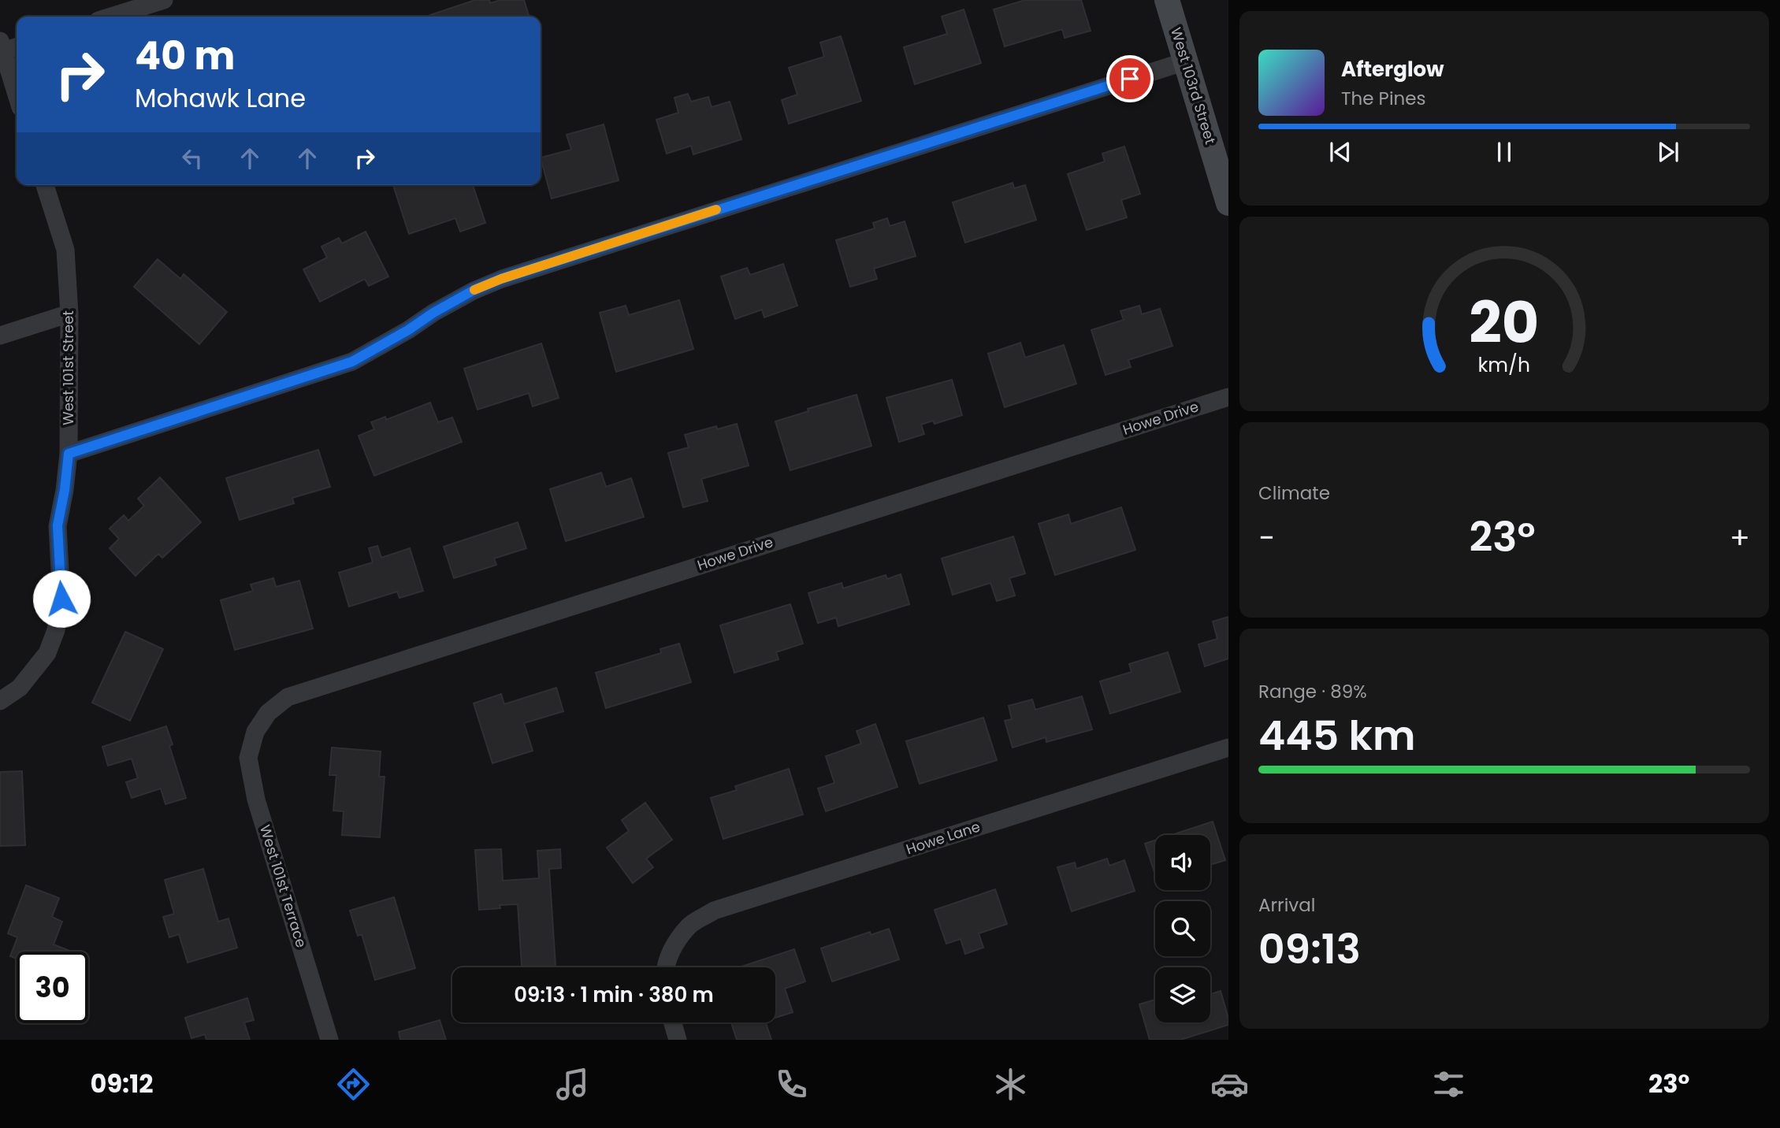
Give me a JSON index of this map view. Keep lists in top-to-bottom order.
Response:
{
  "streets": {
    "main road": ["West 103rd Street"],
    "street": [
      "West 101st Street",
      "Howe Drive",
      "Howe Lane",
      "West 101st Terrace"
    ]
  },
  "crossings": [
    ["Howe Drive", "West 101st Terrace"]
  ],
  "page": {
    "turn": ["40 m", "Mohawk Lane"],
    "song": ["Afterglow", "The Pines"],
    "tile": [
      "Climate",
      ["Range · 89%", "445 km"],
      ["Arrival", "09:13"]
    ],
    "heat": ["−", "23°", "+"],
    "limit": "30",
    "trip": "09:13 · 1 min · 380 m",
    "tabs": ["09:12", "23°"],
    "gauge": ["20", "km/h"]
  }
}
